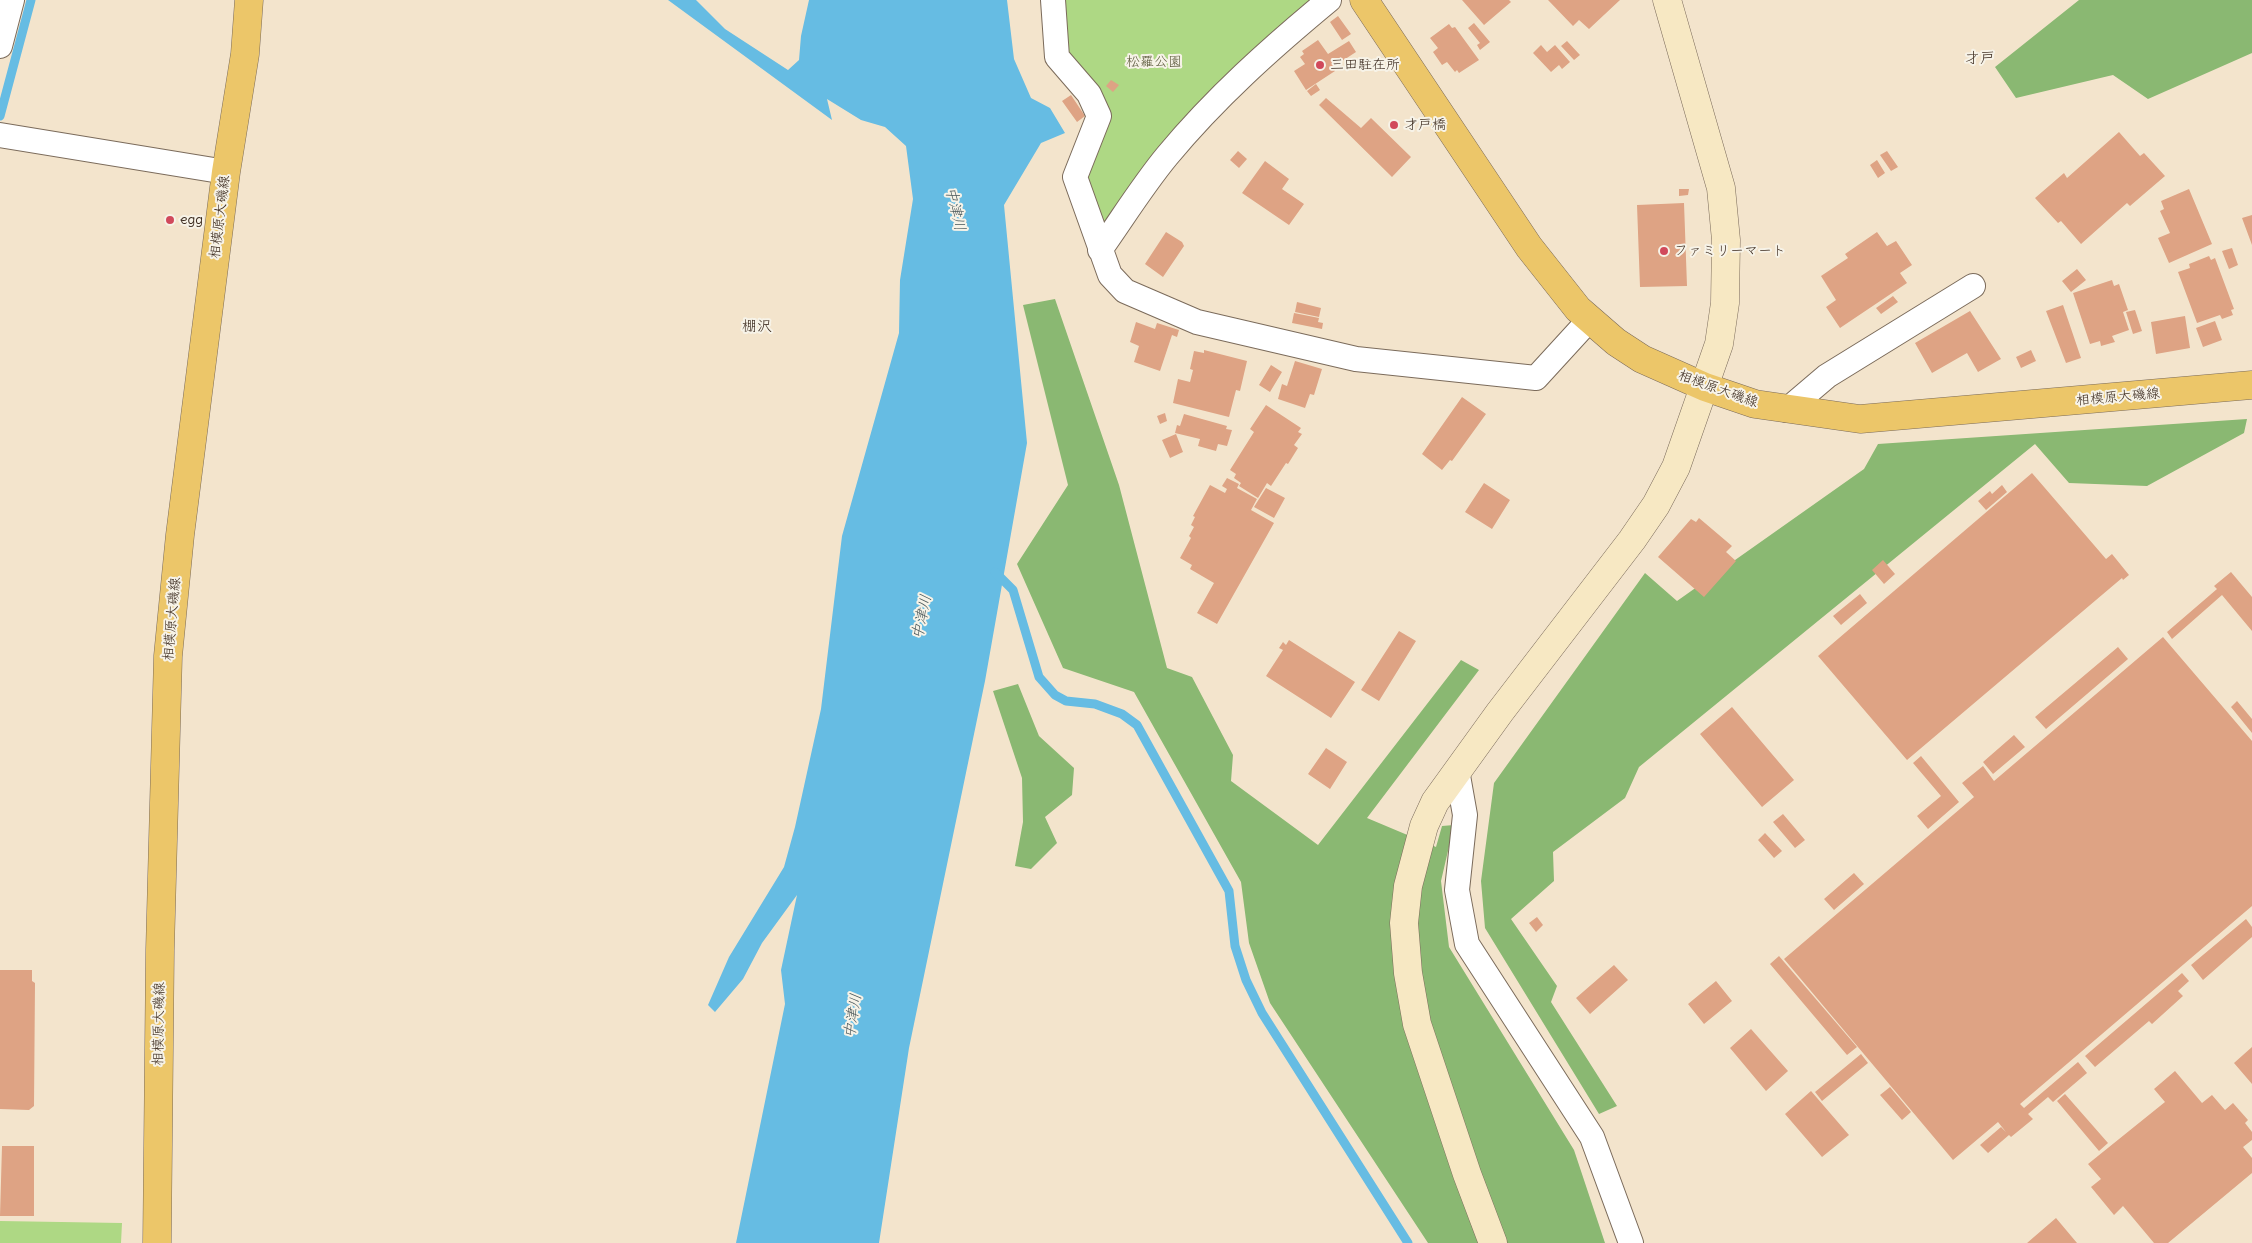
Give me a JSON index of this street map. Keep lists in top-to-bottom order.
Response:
{
  "streets": {
    "main road": ["相模原大磯線"]
  },
  "districts": ["才戸", "棚沢"],
  "water": ["中津川"],
  "parks": ["松羅公園"],
  "places": [
    "三田駐在所",
    "才戸橋",
    "egg",
    "ファミリーマート"
  ]
}
